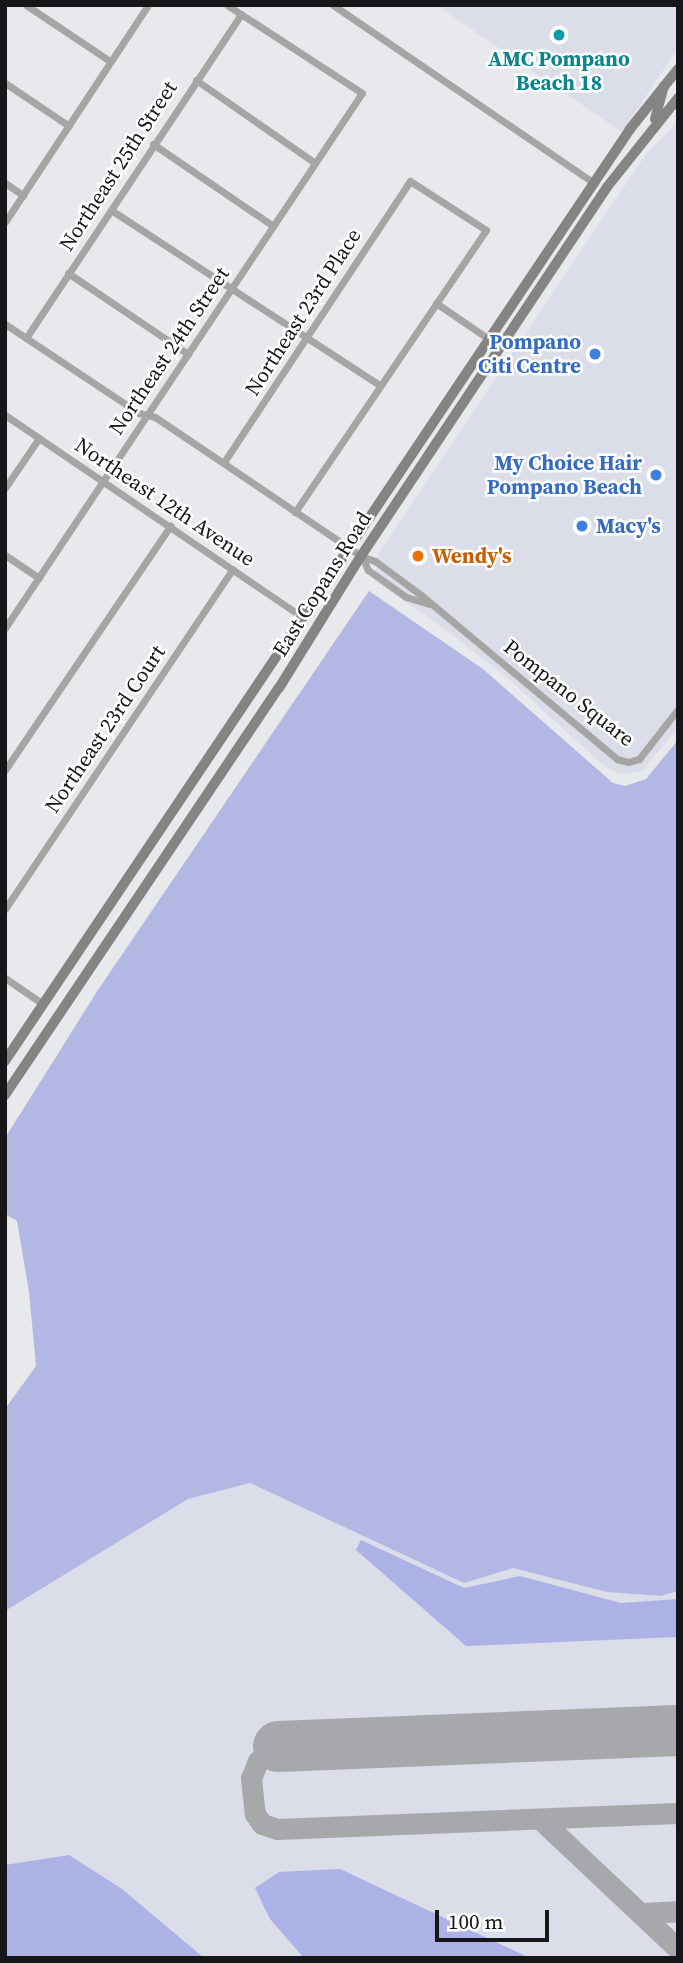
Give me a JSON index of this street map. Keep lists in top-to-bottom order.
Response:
{
  "streets": {
    "main road": ["East Copans Road"],
    "street": [
      "Northeast 25th Street",
      "Northeast 23rd Place",
      "Northeast 24th Street",
      "Northeast 12th Avenue",
      "Pompano Square",
      "Northeast 23rd Court"
    ]
  },
  "crossings": [
    ["Northeast 25th Street", "Northeast 24th Street"],
    ["Northeast 25th Street", "Pompano Square"],
    ["Northeast 23rd Place", "Pompano Square"],
    ["Northeast 24th Street", "Northeast 12th Avenue"],
    ["Northeast 24th Street", "Pompano Square"],
    ["Northeast 12th Avenue", "East Copans Road"],
    ["Northeast 12th Avenue", "Northeast 23rd Court"],
    ["East Copans Road", "Pompano Square"]
  ],
  "places": [
    "AMC Pompano Beach 18",
    "Pompano Citi Centre",
    "My Choice Hair Pompano Beach",
    "Macy's",
    "Wendy's"
  ],
  "scale_bar": "100 m"
}
